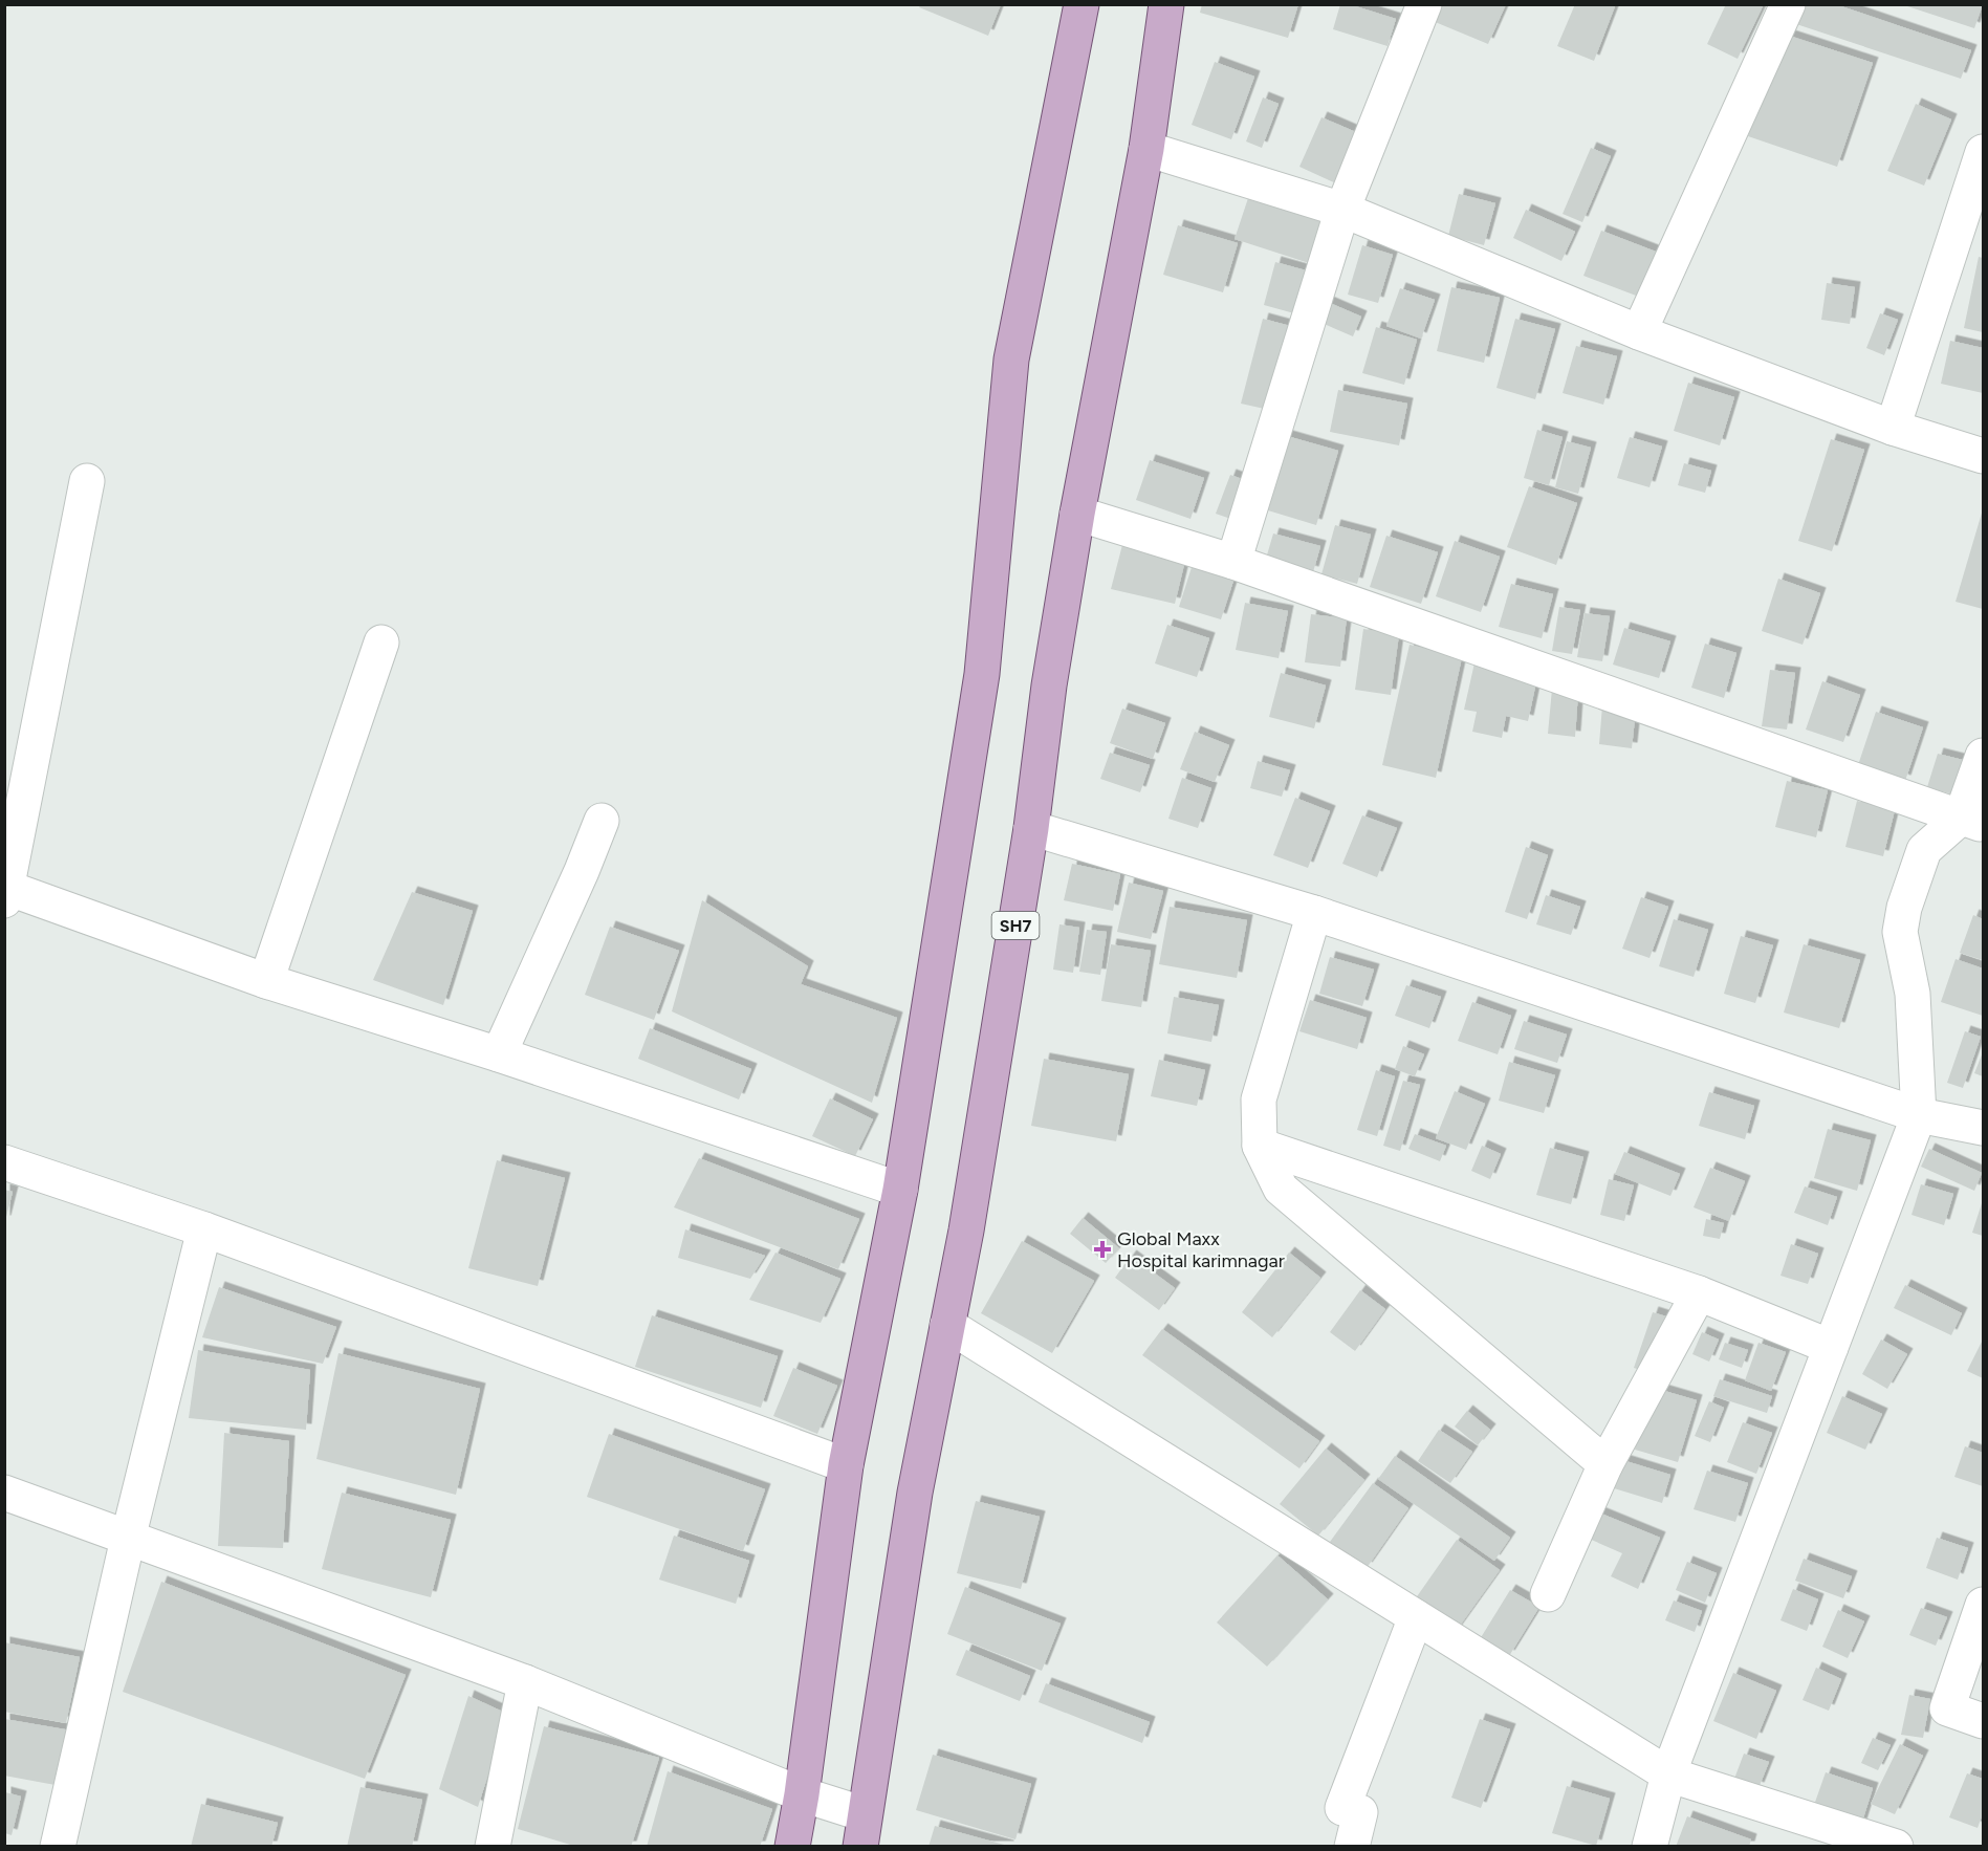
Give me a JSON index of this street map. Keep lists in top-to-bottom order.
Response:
{
  "streets": {
    "main road": ["SH7"]
  },
  "places": {
    "health": ["Global Maxx Hospital karimnagar"]
  }
}
